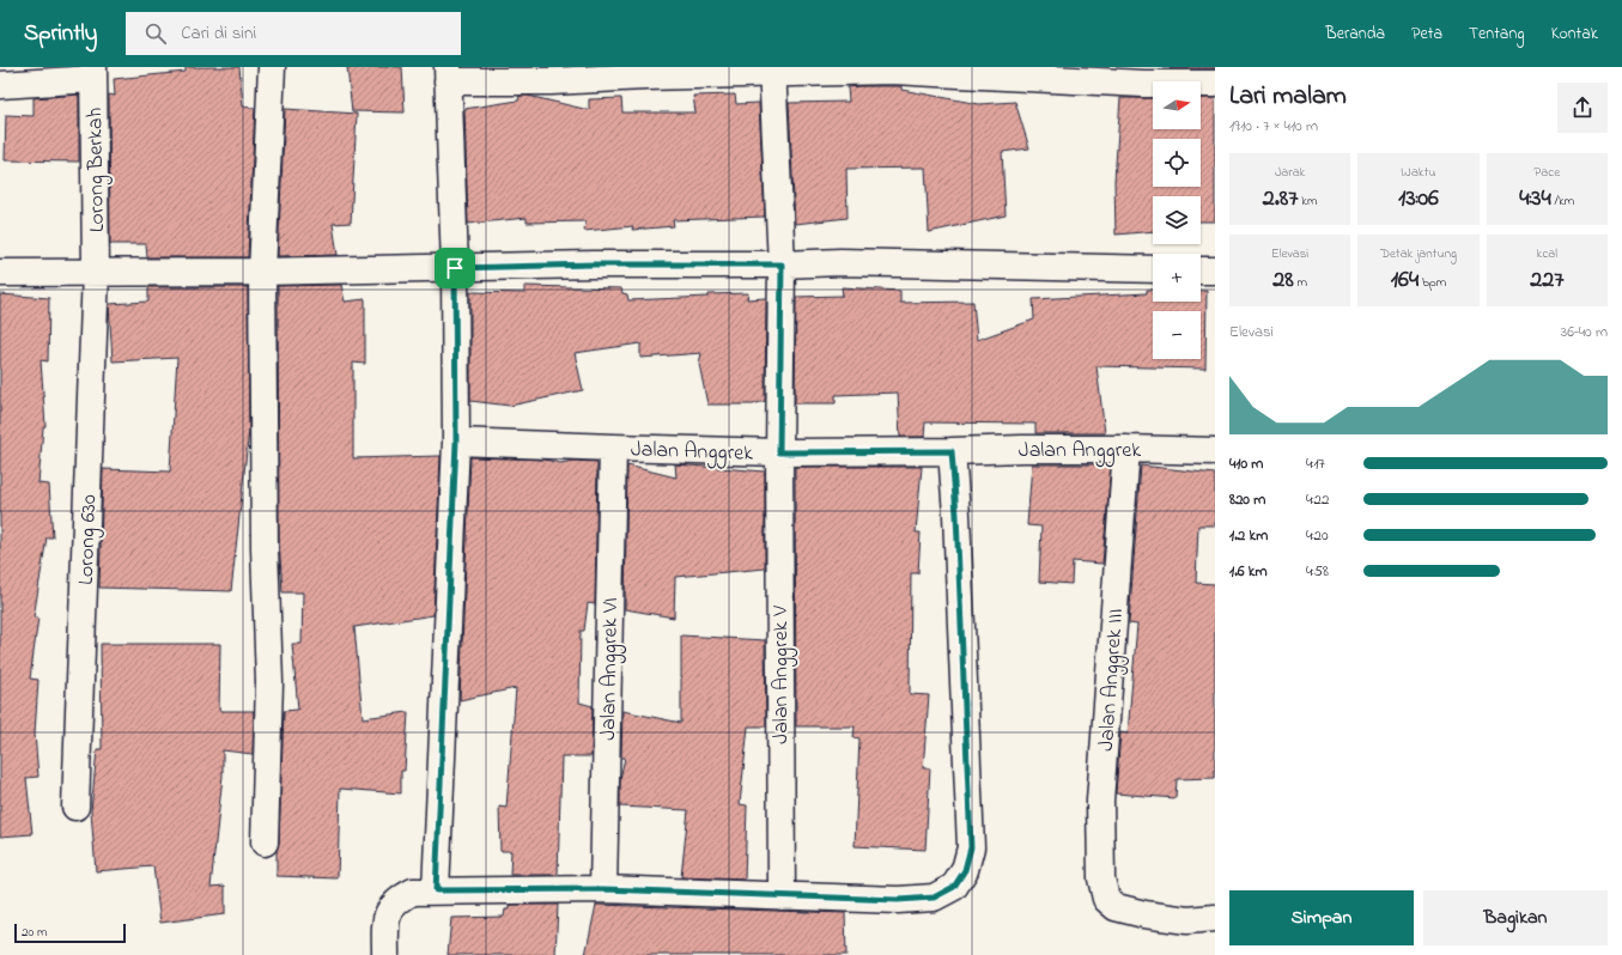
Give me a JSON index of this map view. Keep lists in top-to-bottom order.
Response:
{
  "streets": {
    "street": [
      "Lorong Berkah",
      "Jalan Anggrek",
      "Lorong 630",
      "Jalan Anggrek VI",
      "Jalan Anggrek V",
      "Jalan Anggrek III"
    ]
  },
  "crossings": [
    ["Lorong Berkah", "Lorong 630"],
    ["Jalan Anggrek", "Jalan Anggrek VI"],
    ["Jalan Anggrek", "Jalan Anggrek V"],
    ["Jalan Anggrek", "Jalan Anggrek III"]
  ],
  "scale_bar": "20 m",
  "north": "right",
  "page": {
    "header": "Sprintly",
    "search": "Cari di sini",
    "nav": [
      "Beranda",
      "Peta",
      "Tentang",
      "Kontak"
    ],
    "heading": ["Lari malam", "19:10 · 7 × 410 m"],
    "map_buttons": ["+", "−"],
    "stats": [
      ["Jarak", "2.87 km"],
      ["Waktu", "13:06"],
      ["Pace", "4:34 /km"],
      ["Elevasi", "28 m"],
      ["Detak jantung", "164 bpm"],
      ["kcal", "227"]
    ],
    "chart": ["Elevasi", "36–40 m"],
    "list": [
      {
        "name": "410 m",
        "note": "4:17"
      },
      {
        "name": "820 m",
        "note": "4:22"
      },
      {
        "name": "1.2 km",
        "note": "4:20"
      },
      {
        "name": "1.6 km",
        "note": "4:58"
      }
    ],
    "buttons": ["Simpan", "Bagikan"],
    "scale": "20 m"
  }
}
